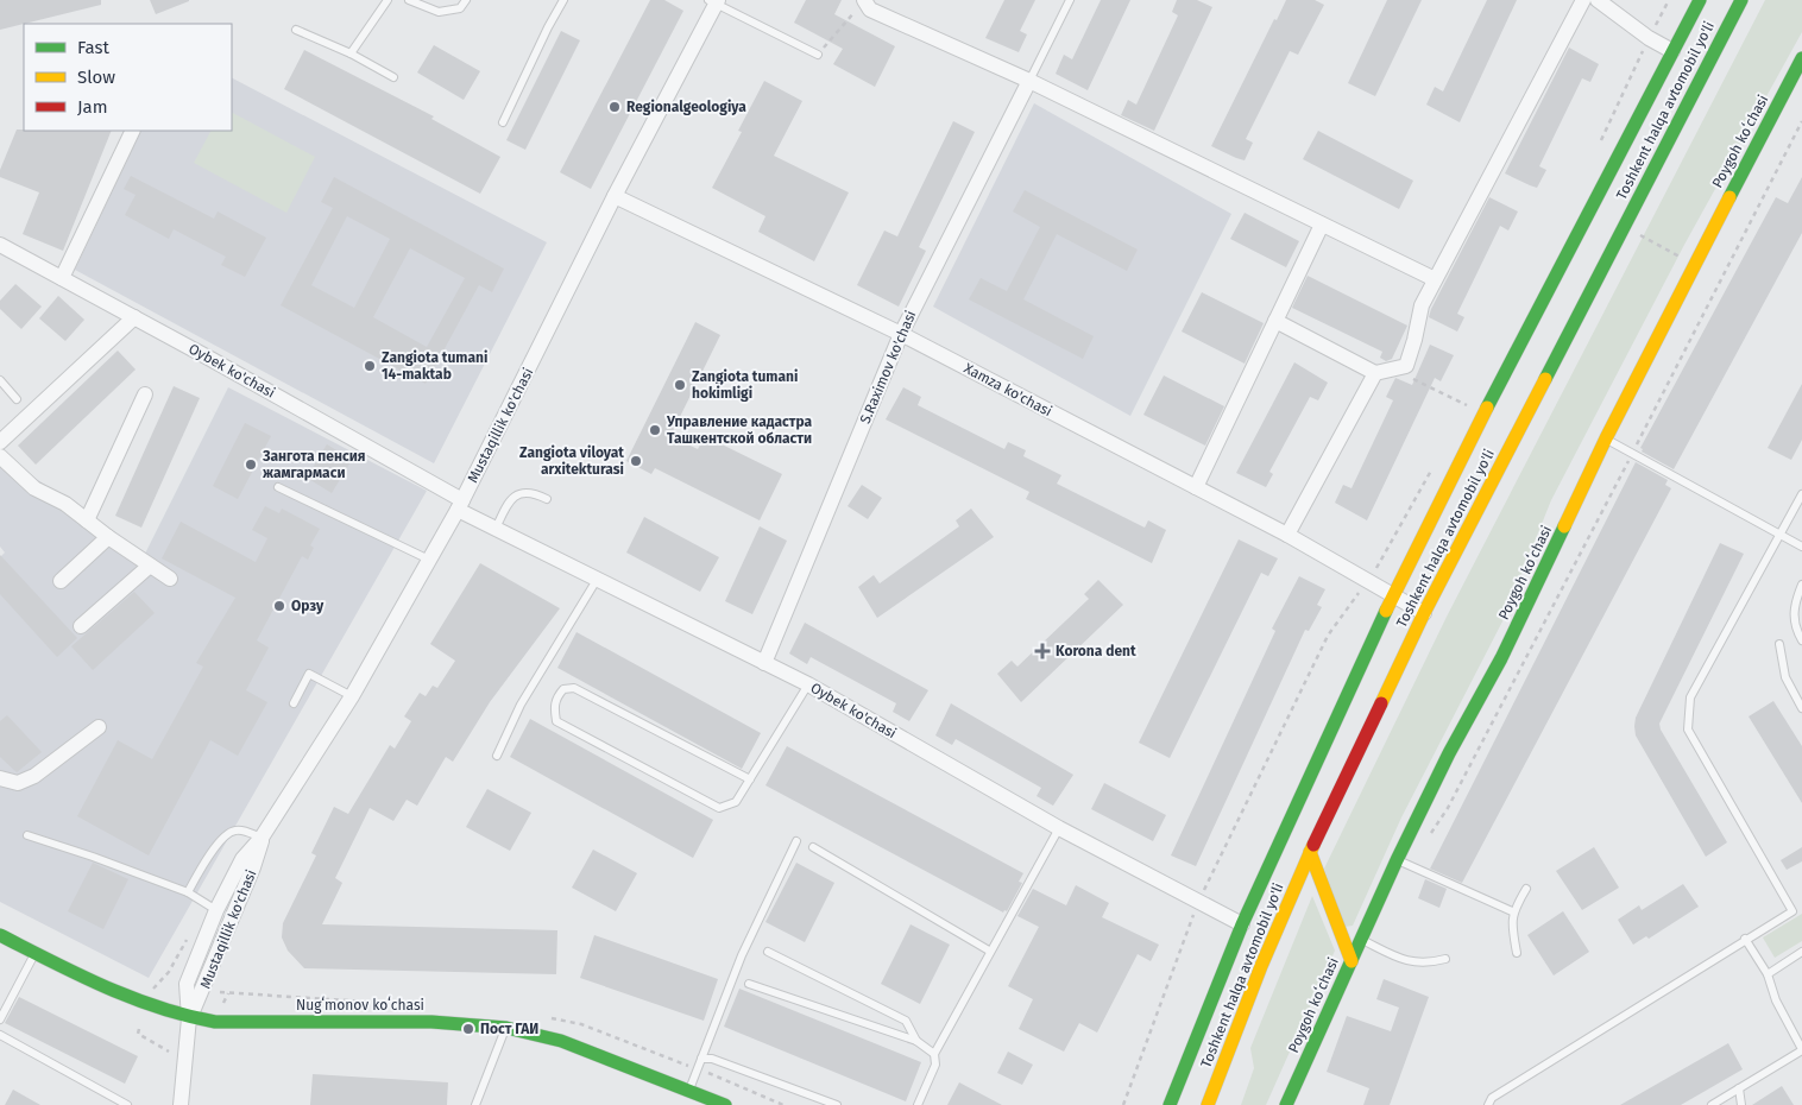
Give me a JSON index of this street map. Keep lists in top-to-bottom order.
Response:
{
  "streets": {
    "main road": ["Toshkent halqa avtomobil yo'li", "Poygoh koʻchasi", "Nugʻmonov koʻchasi"],
    "street": [
      "S.Raximov ko'chasi",
      "Oybek ko'chasi",
      "Xamza ko'chasi",
      "Mustaqillik ko'chasi"
    ]
  },
  "crossings": [
    ["Toshkent halqa avtomobil yo'li", "Oybek ko'chasi"],
    ["Toshkent halqa avtomobil yo'li", "Xamza ko'chasi"],
    ["S.Raximov ko'chasi", "Oybek ko'chasi"],
    ["S.Raximov ko'chasi", "Xamza ko'chasi"],
    ["Oybek ko'chasi", "Mustaqillik ko'chasi"],
    ["Xamza ko'chasi", "Mustaqillik ko'chasi"],
    ["Mustaqillik ko'chasi", "Nugʻmonov koʻchasi"]
  ],
  "places": {
    "other": [
      "Regionalgeologiya",
      "Zangiota tumani 14-maktab",
      "Zangiota tumani hokimligi",
      "Управление кадастра Ташкентской области",
      "Zangiota viloyat arxitekturasi",
      "Зангота пенсия жамгармаси",
      "Орзу",
      "Пост ГАИ"
    ],
    "health": ["Korona dent"]
  },
  "legend": ["Fast", "Slow", "Jam"]
}
